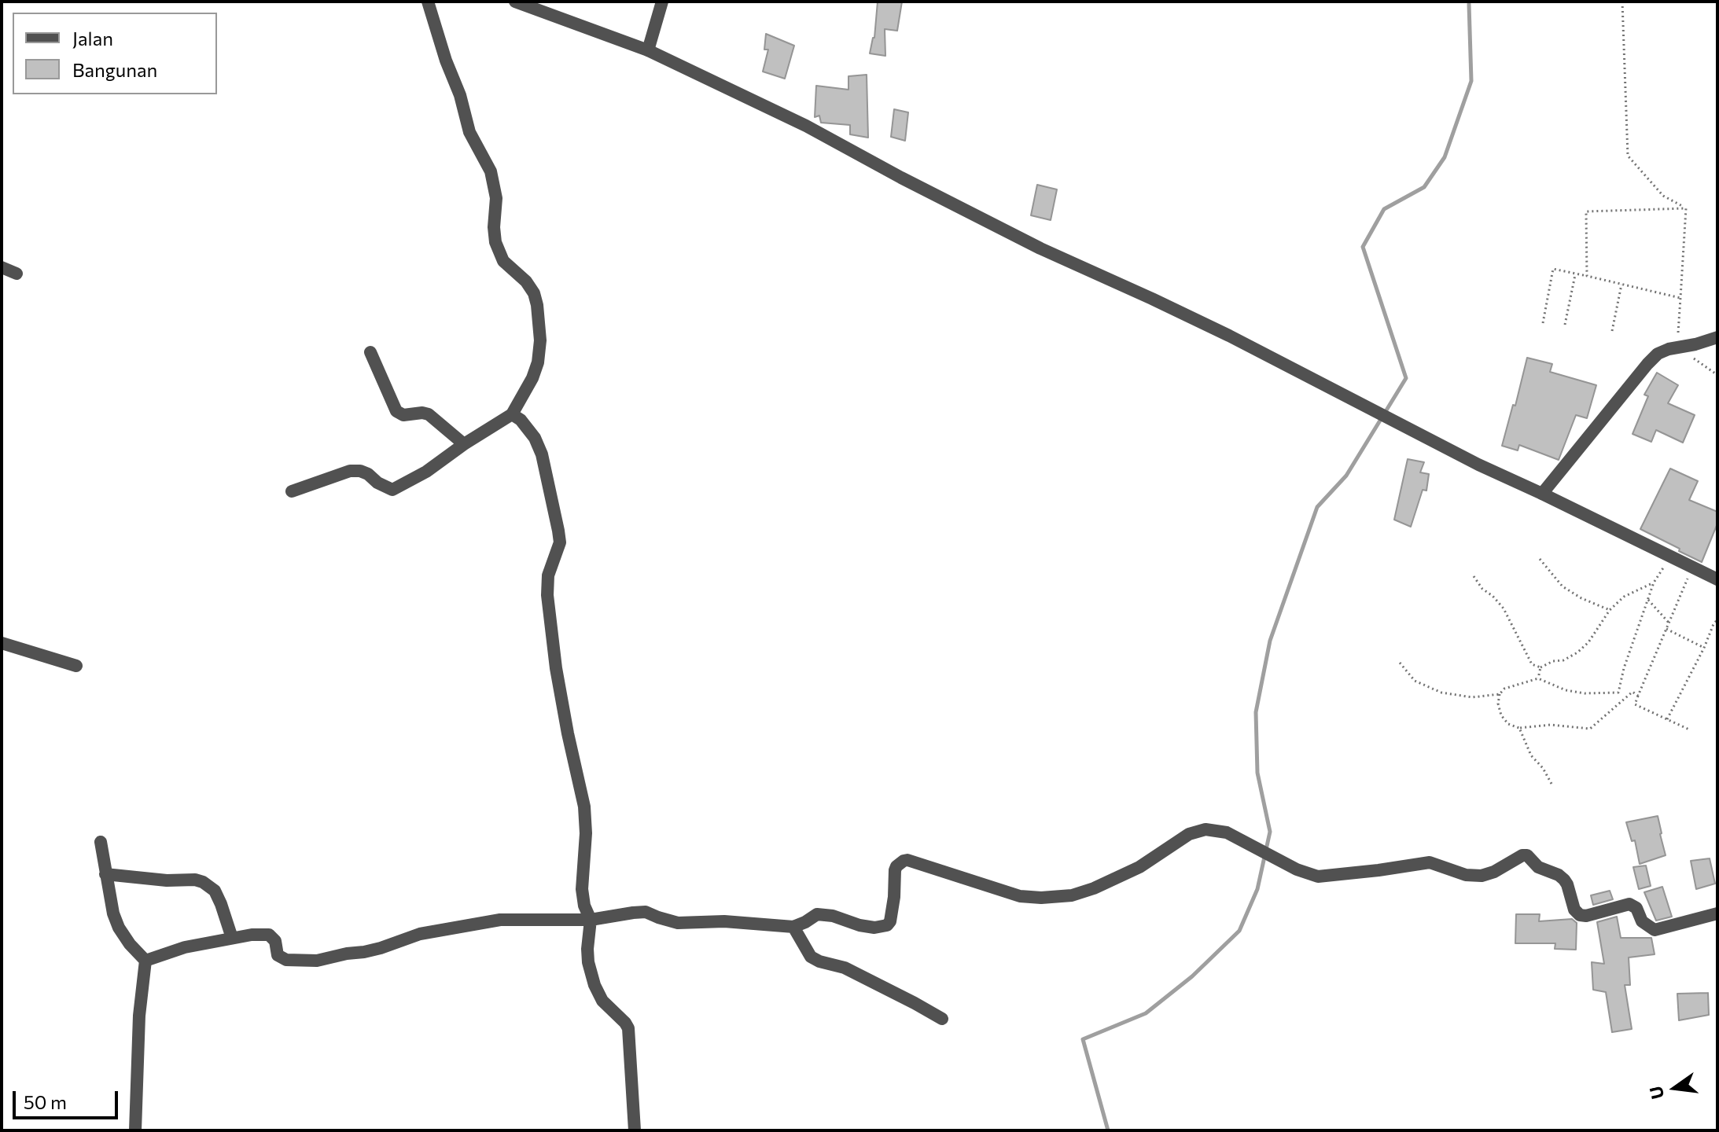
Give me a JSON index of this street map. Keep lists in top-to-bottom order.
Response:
{
  "legend": ["Jalan", "Bangunan"],
  "scale_bar": "50 m",
  "north": "left"
}
